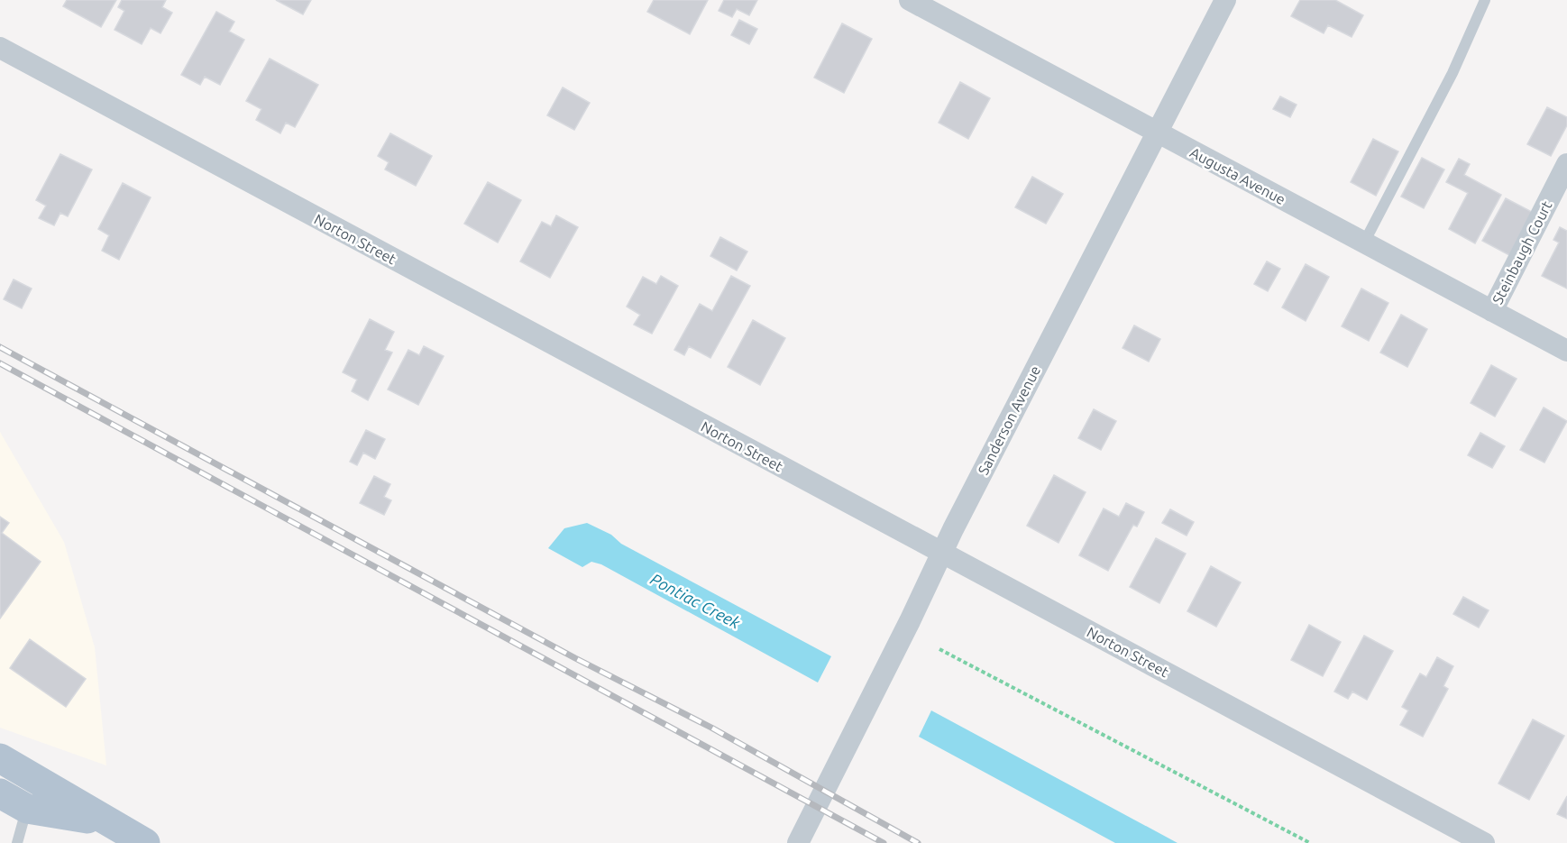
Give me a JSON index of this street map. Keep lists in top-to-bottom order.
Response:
{
  "streets": {
    "street": [
      "Augusta Avenue",
      "Norton Street",
      "Steinbaugh Court",
      "Sanderson Avenue"
    ]
  },
  "crossings": [
    ["Augusta Avenue", "Steinbaugh Court"],
    ["Augusta Avenue", "Sanderson Avenue"],
    ["Norton Street", "Sanderson Avenue"]
  ],
  "water": ["Pontiac Creek"]
}
